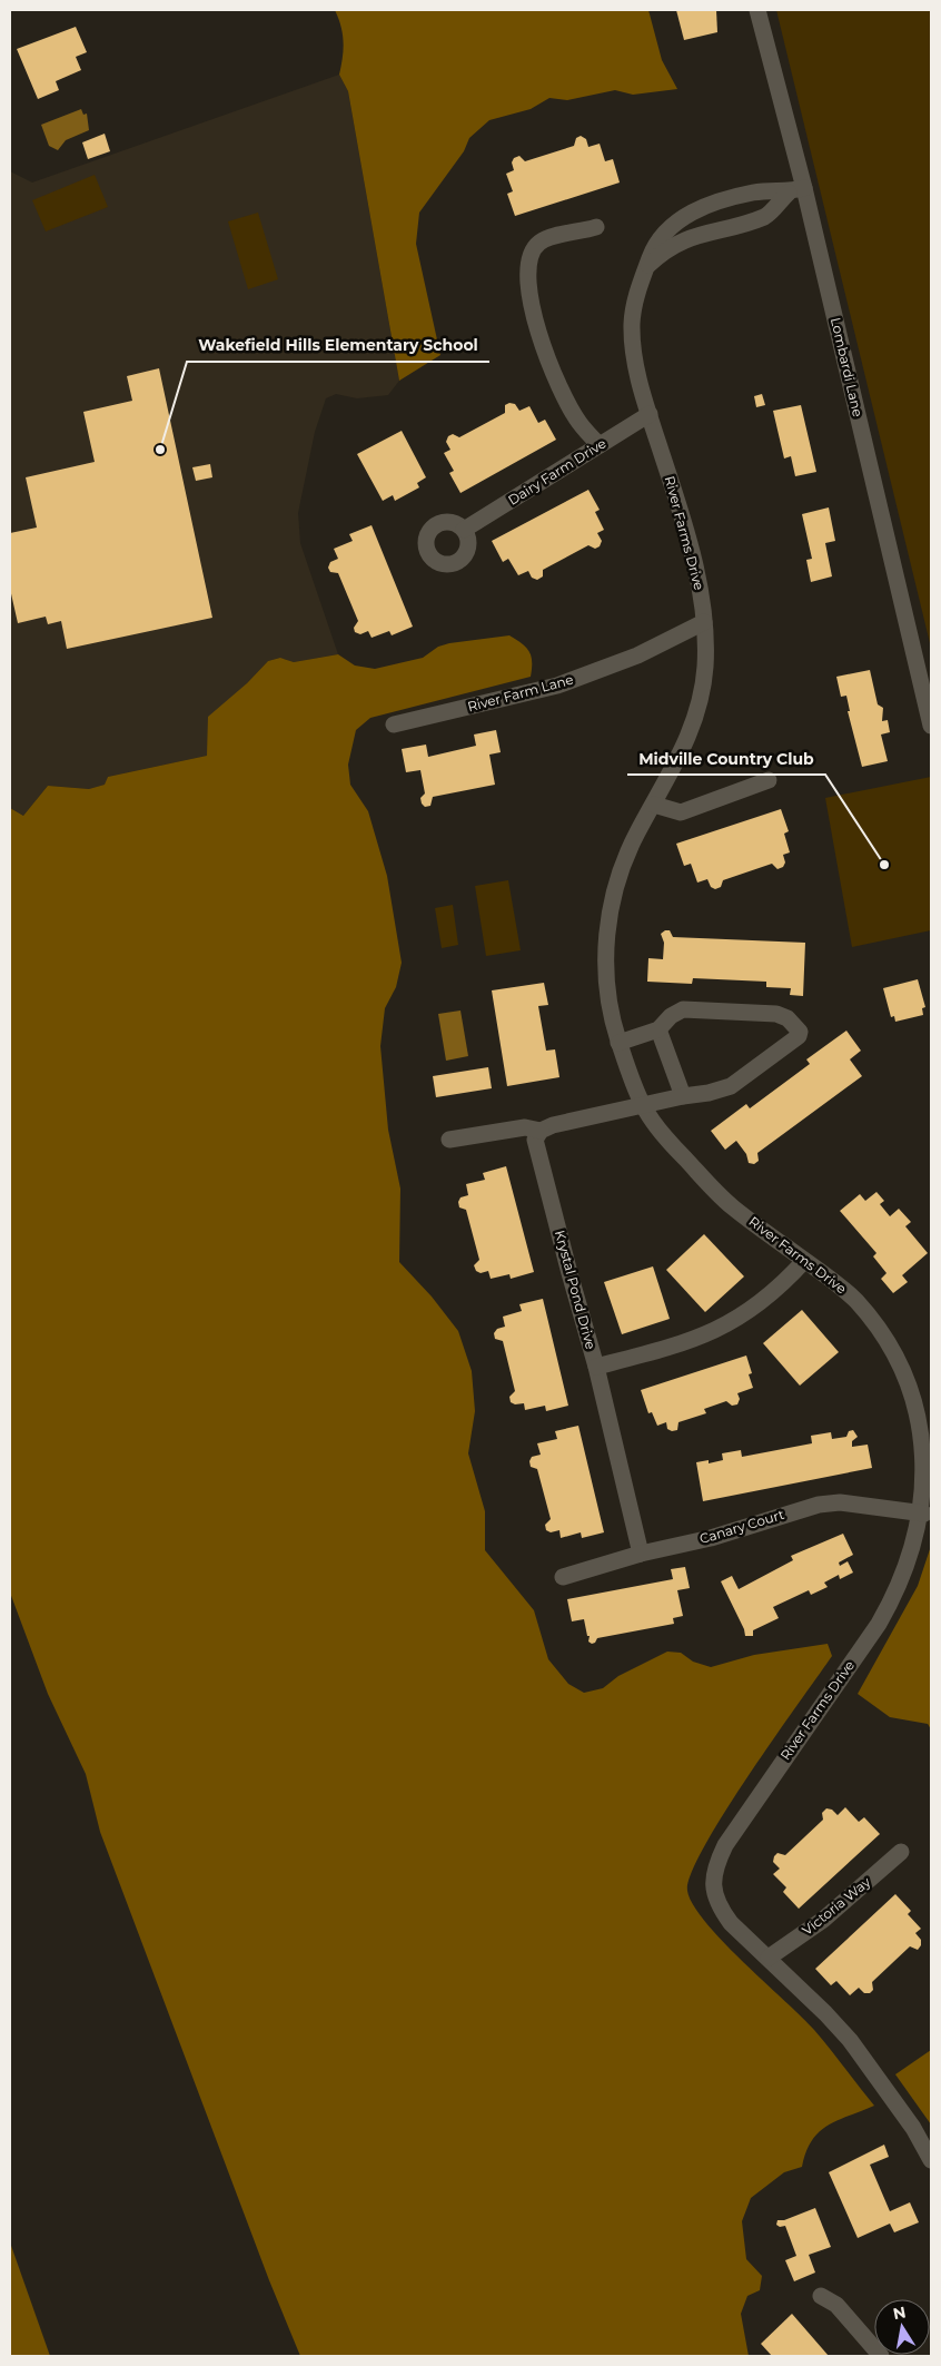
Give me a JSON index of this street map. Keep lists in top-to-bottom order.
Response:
{
  "streets": {
    "street": [
      "Lombardi Lane",
      "Dairy Farm Drive",
      "River Farms Drive",
      "River Farm Lane",
      "Krystal Pond Drive",
      "Canary Court",
      "Victoria Way"
    ]
  },
  "crossings": [
    ["Lombardi Lane", "River Farms Drive"],
    ["Dairy Farm Drive", "River Farms Drive"],
    ["River Farms Drive", "River Farm Lane"],
    ["River Farms Drive", "Canary Court"],
    ["River Farms Drive", "Victoria Way"],
    ["Krystal Pond Drive", "Canary Court"]
  ],
  "places": ["Wakefield Hills Elementary School", "Midville Country Club"],
  "north": "top"
}
